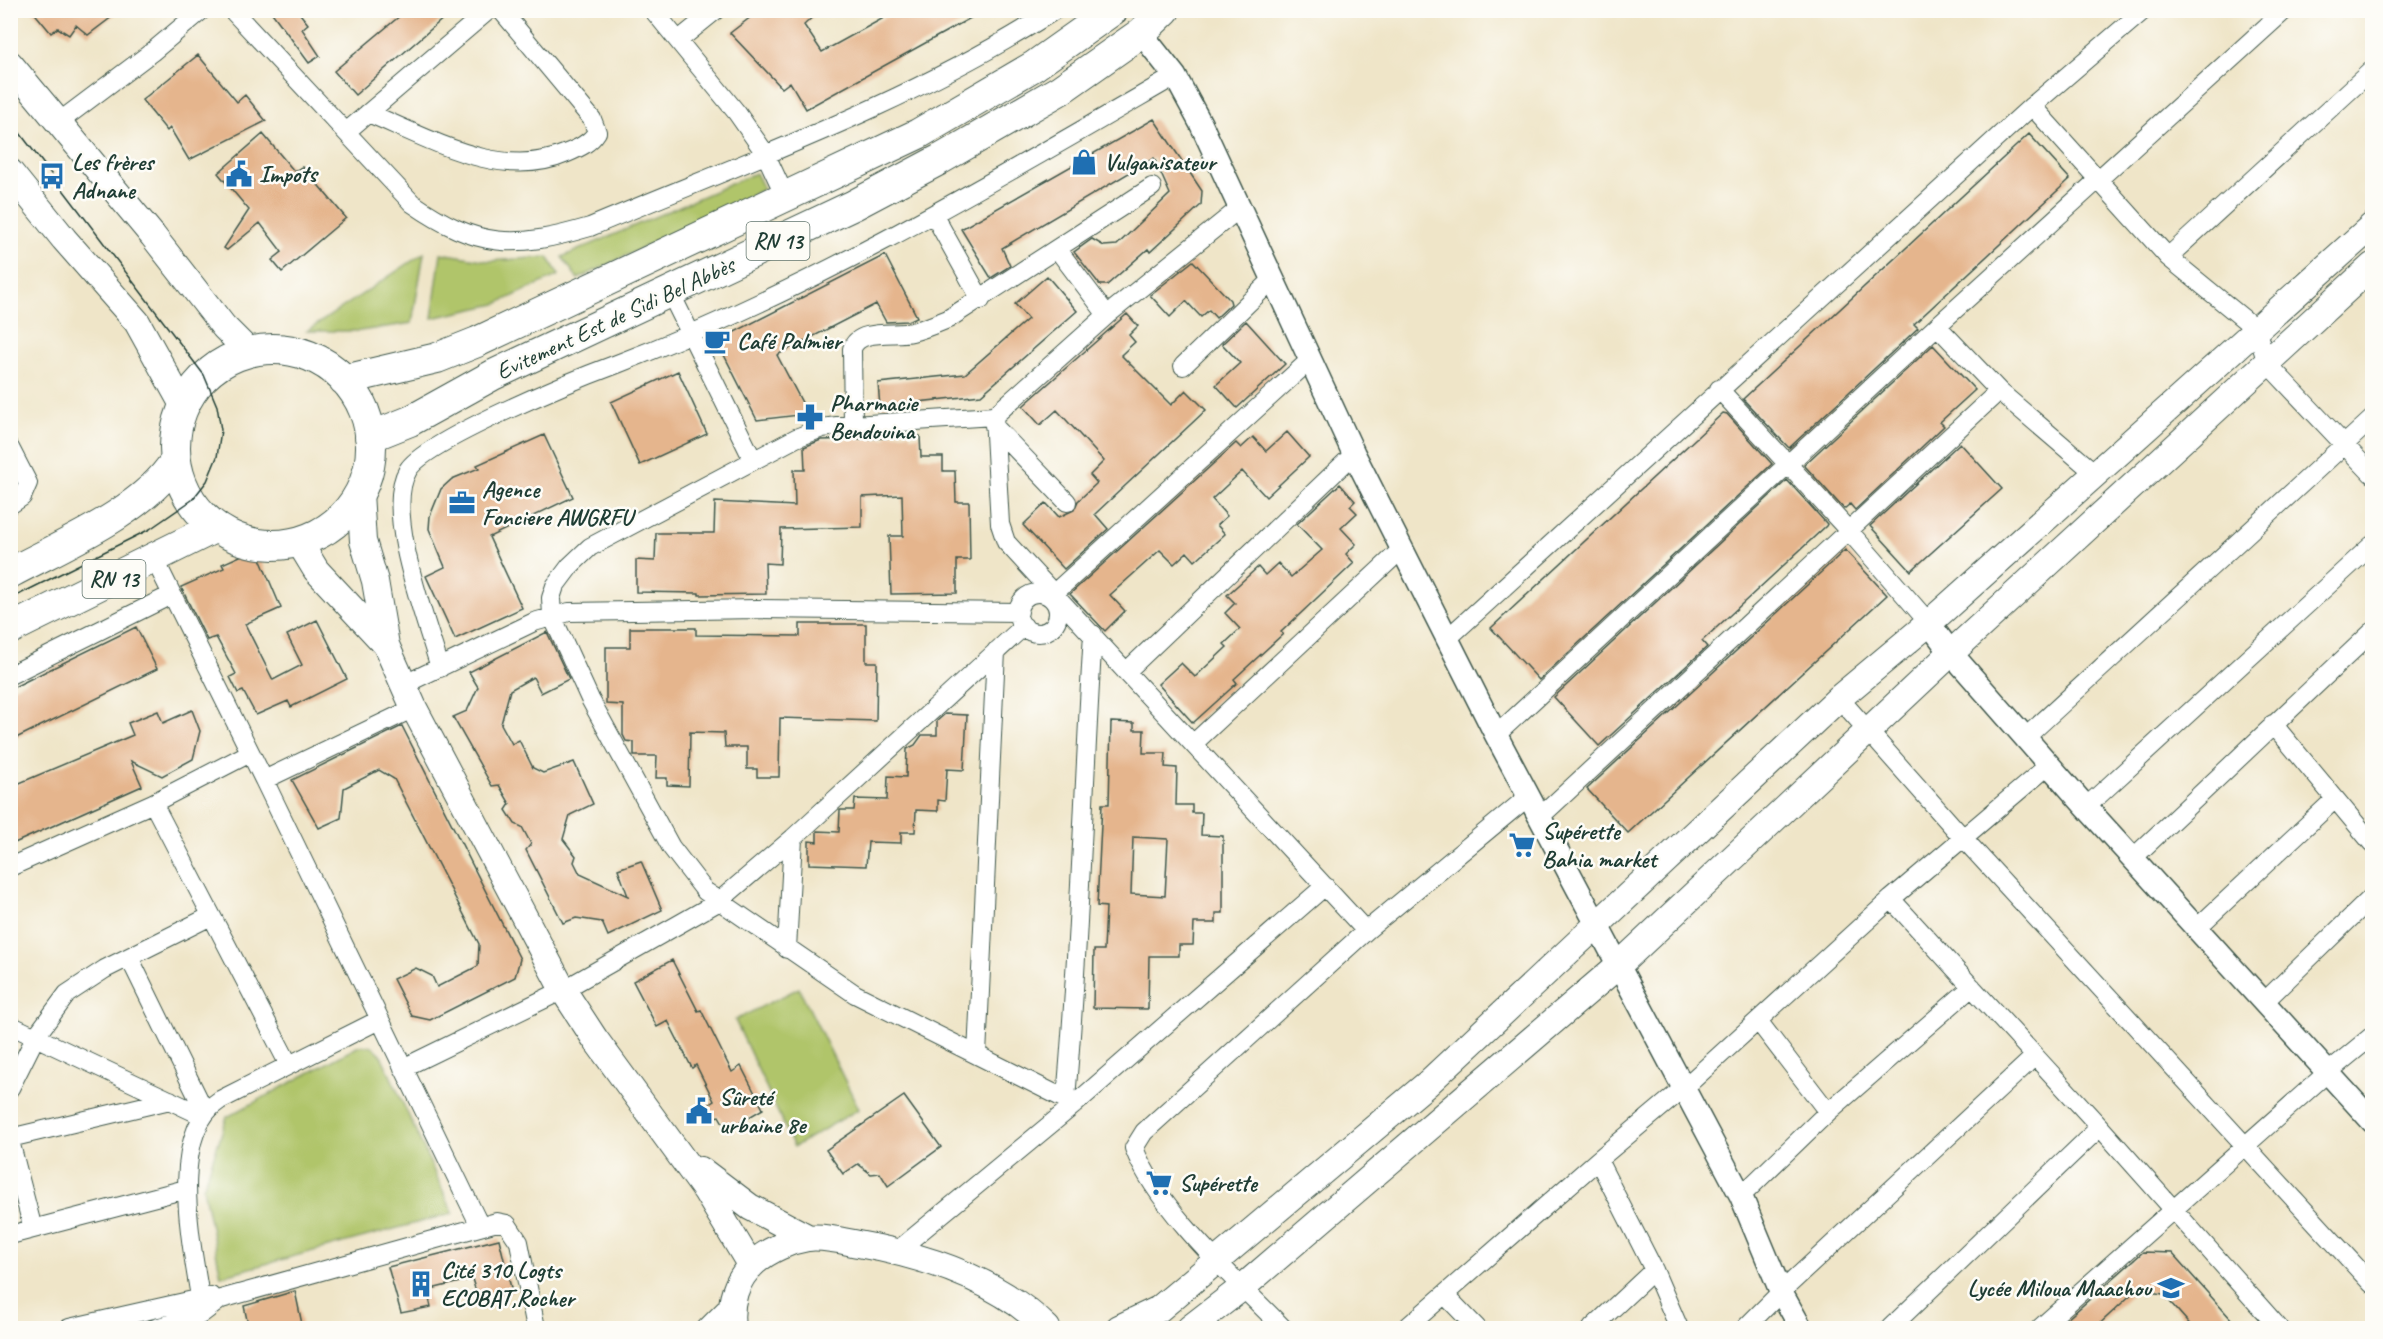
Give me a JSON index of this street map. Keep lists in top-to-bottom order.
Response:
{
  "streets": {
    "highway": ["RN 13", "Evitement Est de Sidi Bel Abbès"]
  },
  "crossings": [
    ["RN 13", "Evitement Est de Sidi Bel Abbès"]
  ],
  "places": {
    "shop": ["Vulganisateur"],
    "public building": ["Impots", "Sûreté urbaine 8e"],
    "bus stop": ["Les frères Adnane"],
    "cafe": ["Café Palmier"],
    "pharmacy": ["Pharmacie Bendouina"],
    "office": ["Agence Fonciere AWGRFU"],
    "supermarket": ["Supérette Bahia market", "Supérette"],
    "building": ["Cité 310 Logts ECOBAT,Rocher"],
    "school or university": ["Lycée Miloua Maachou"]
  }
}
